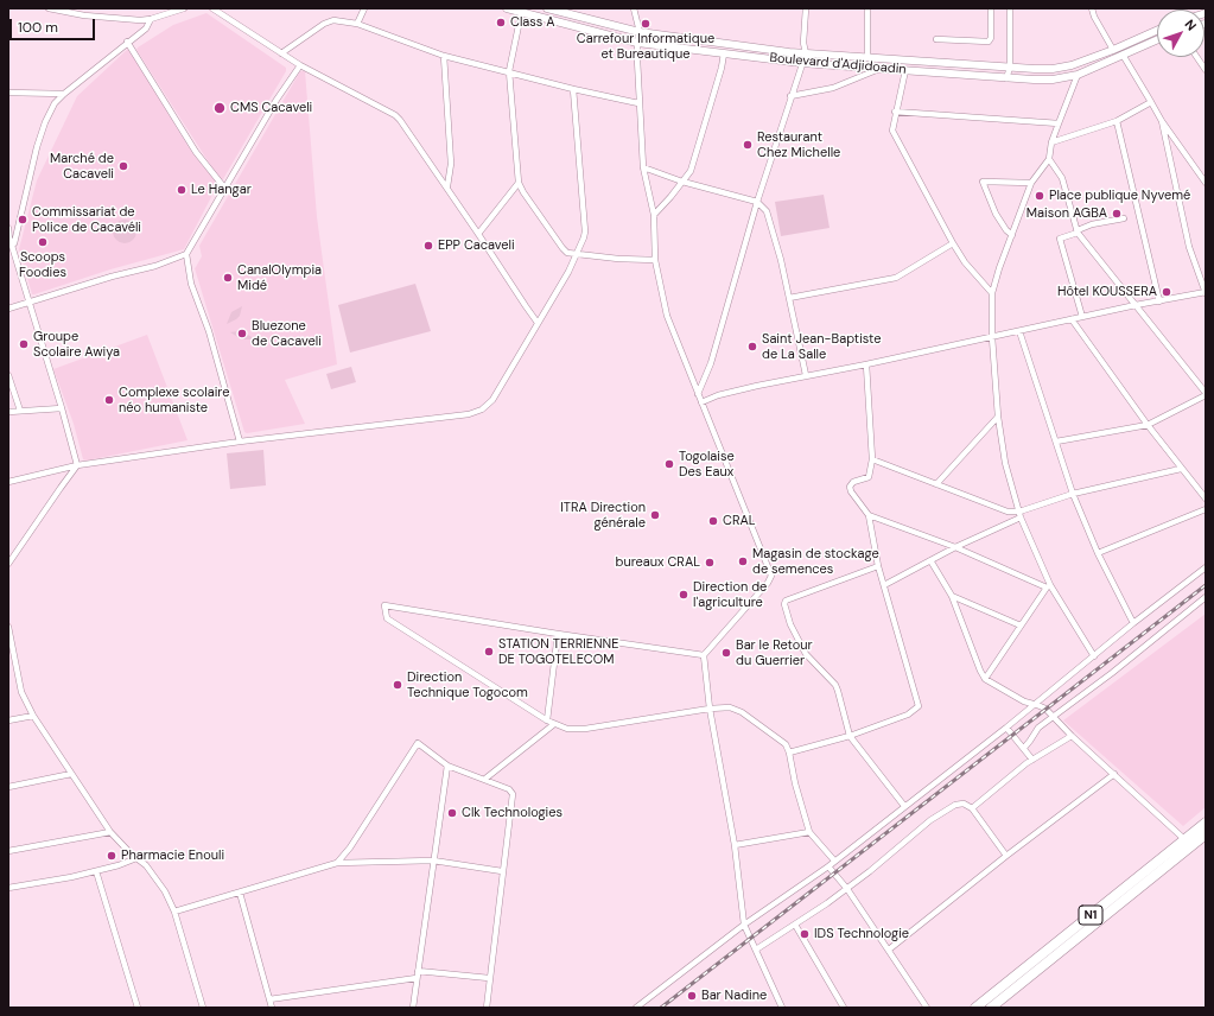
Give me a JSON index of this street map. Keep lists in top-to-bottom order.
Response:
{
  "streets": {
    "highway": ["N1"],
    "main road": ["Boulevard d'Adjidoadin"]
  },
  "places": [
    "Class A",
    "Carrefour Informatique et Bureautique",
    "CMS Cacaveli",
    "Restaurant Chez Michelle",
    "Marché de Cacaveli",
    "Le Hangar",
    "Place publique Nyvemé",
    "Maison AGBA",
    "Commissariat de Police de Cacavéli",
    "Scoops Foodies",
    "EPP Cacaveli",
    "CanalOlympia Midé",
    "Hôtel KOUSSERA",
    "Bluezone de Cacaveli",
    "Groupe Scolaire Awiya",
    "Saint Jean-Baptiste de La Salle",
    "Complexe scolaire néo humaniste",
    "Togolaise Des Eaux",
    "ITRA Direction générale",
    "CRAL",
    "Magasin de stockage de semences",
    "bureaux CRAL",
    "Direction de l'agriculture",
    "STATION TERRIENNE DE TOGOTELECOM",
    "Bar le Retour du Guerrier",
    "Direction Technique Togocom",
    "Clk Technologies",
    "Pharmacie Enouli",
    "IDS Technologie",
    "Bar Nadine"
  ],
  "scale_bar": "100 m",
  "north": "top right"
}
